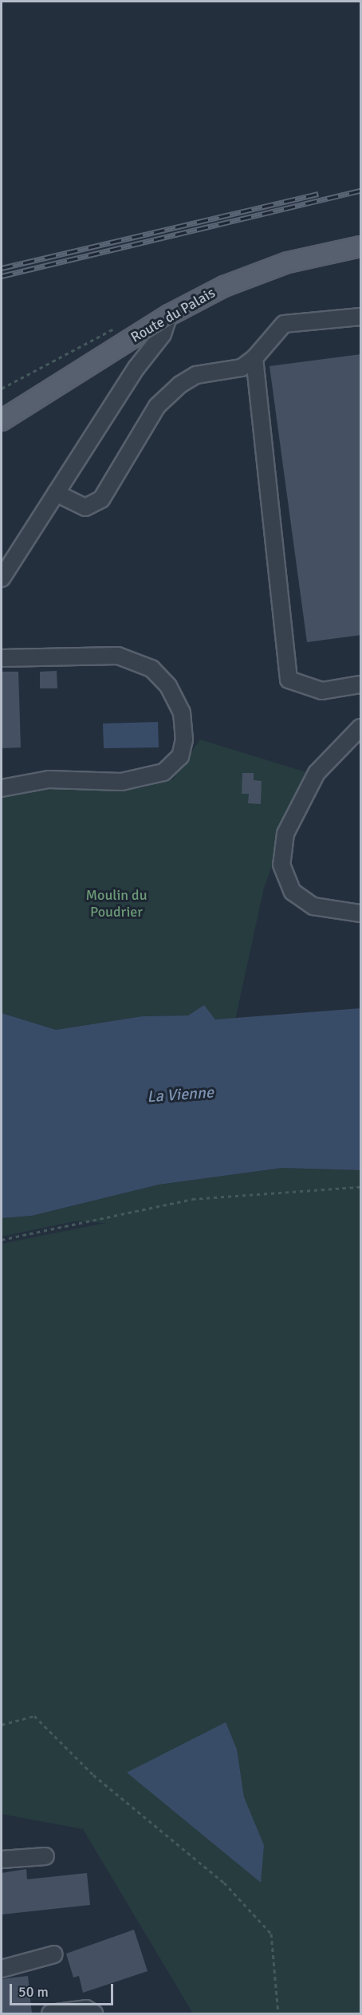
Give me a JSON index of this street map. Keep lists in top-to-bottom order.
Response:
{
  "streets": {
    "main road": ["Route du Palais"]
  },
  "water": ["La Vienne"],
  "parks": ["Moulin du Poudrier"],
  "scale_bar": "50 m"
}
